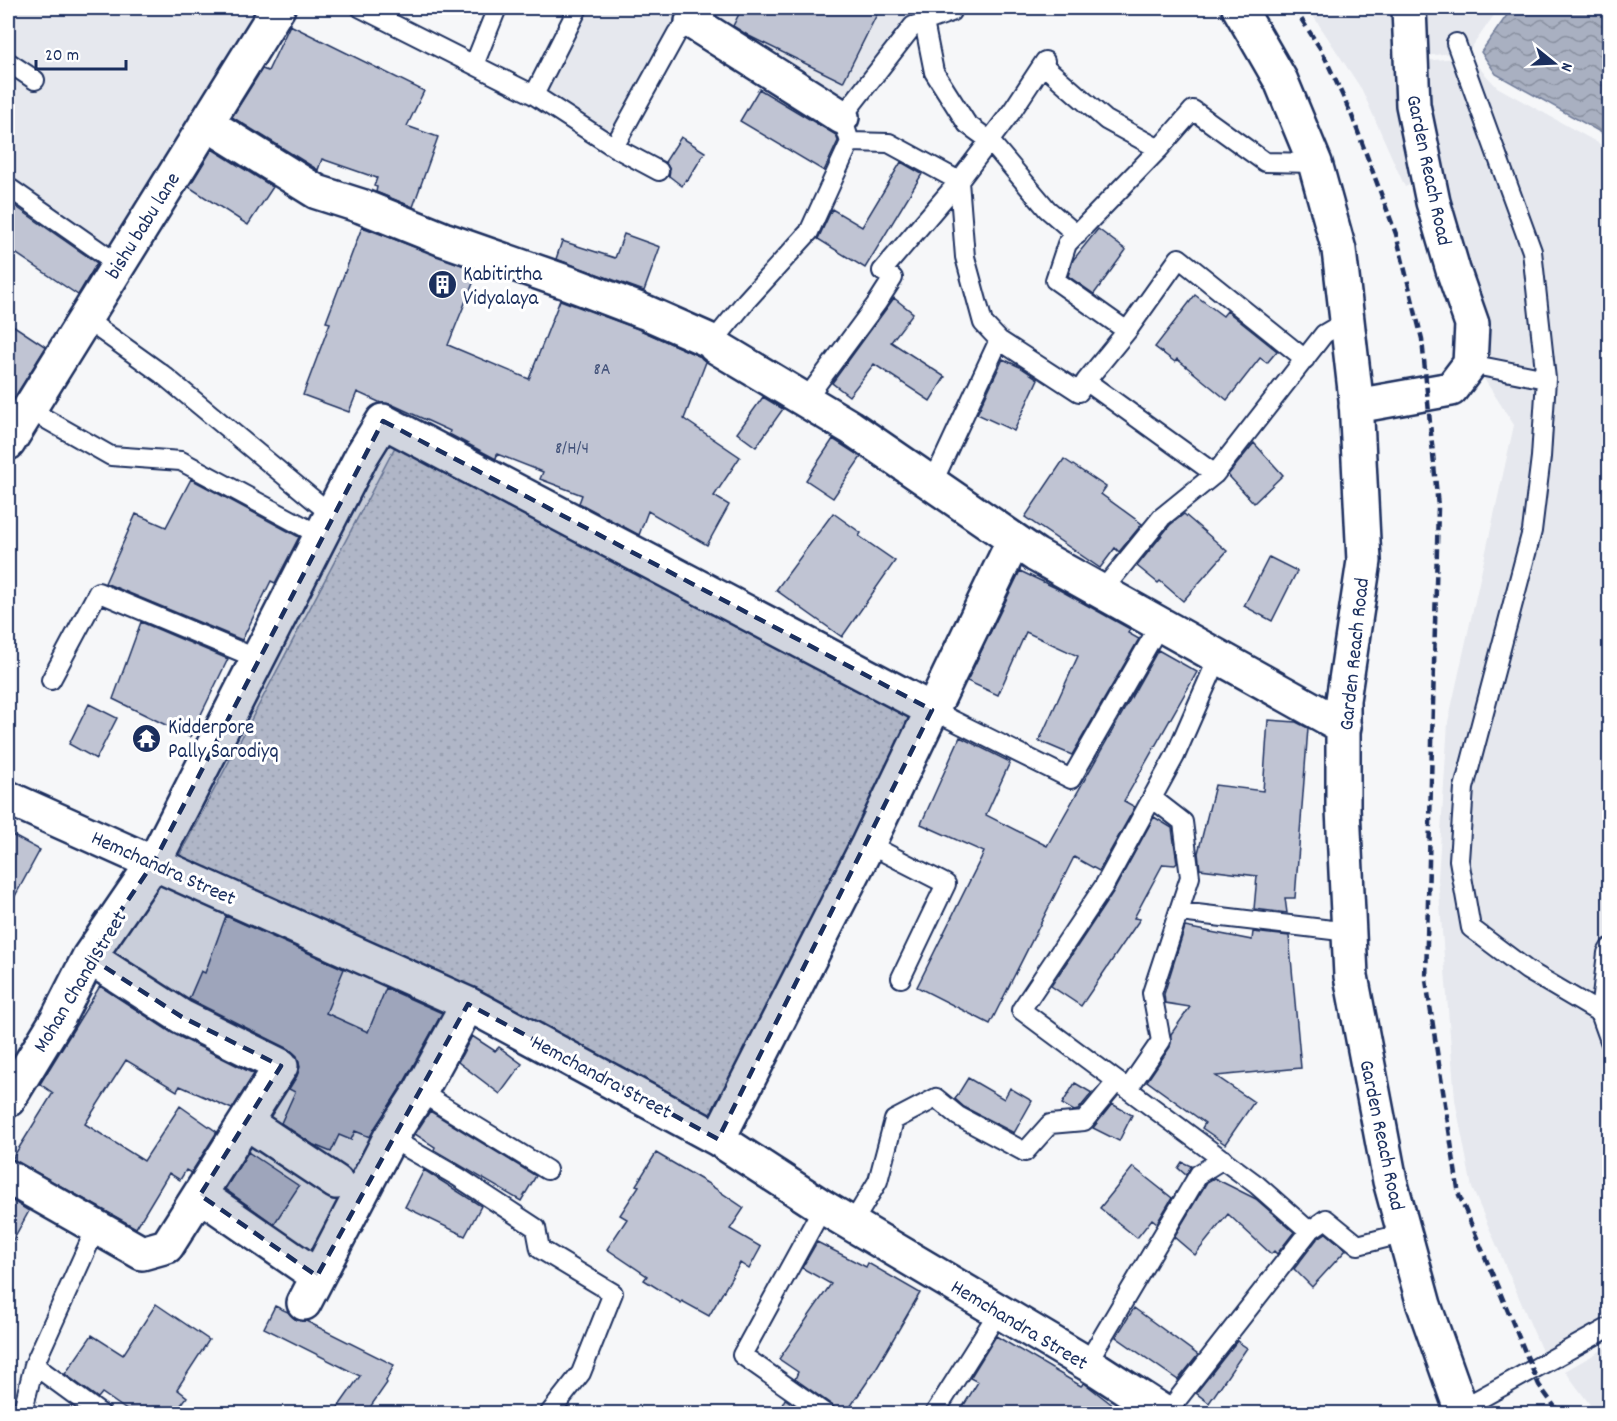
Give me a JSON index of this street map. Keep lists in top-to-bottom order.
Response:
{
  "streets": {
    "street": [
      "Garden Reach Road",
      "bishu babu lane",
      "Hemchandra Street",
      "Mohan Chand Street"
    ]
  },
  "crossings": [
    ["Hemchandra Street", "Mohan Chand Street"]
  ],
  "places": {
    "building": ["Kabitirtha Vidyalaya"],
    "temple": ["Kidderpore Pally Sarodiyq"]
  },
  "house_numbers": ["8A", "8/H/4"],
  "scale_bar": "20 m",
  "north": "right"
}
